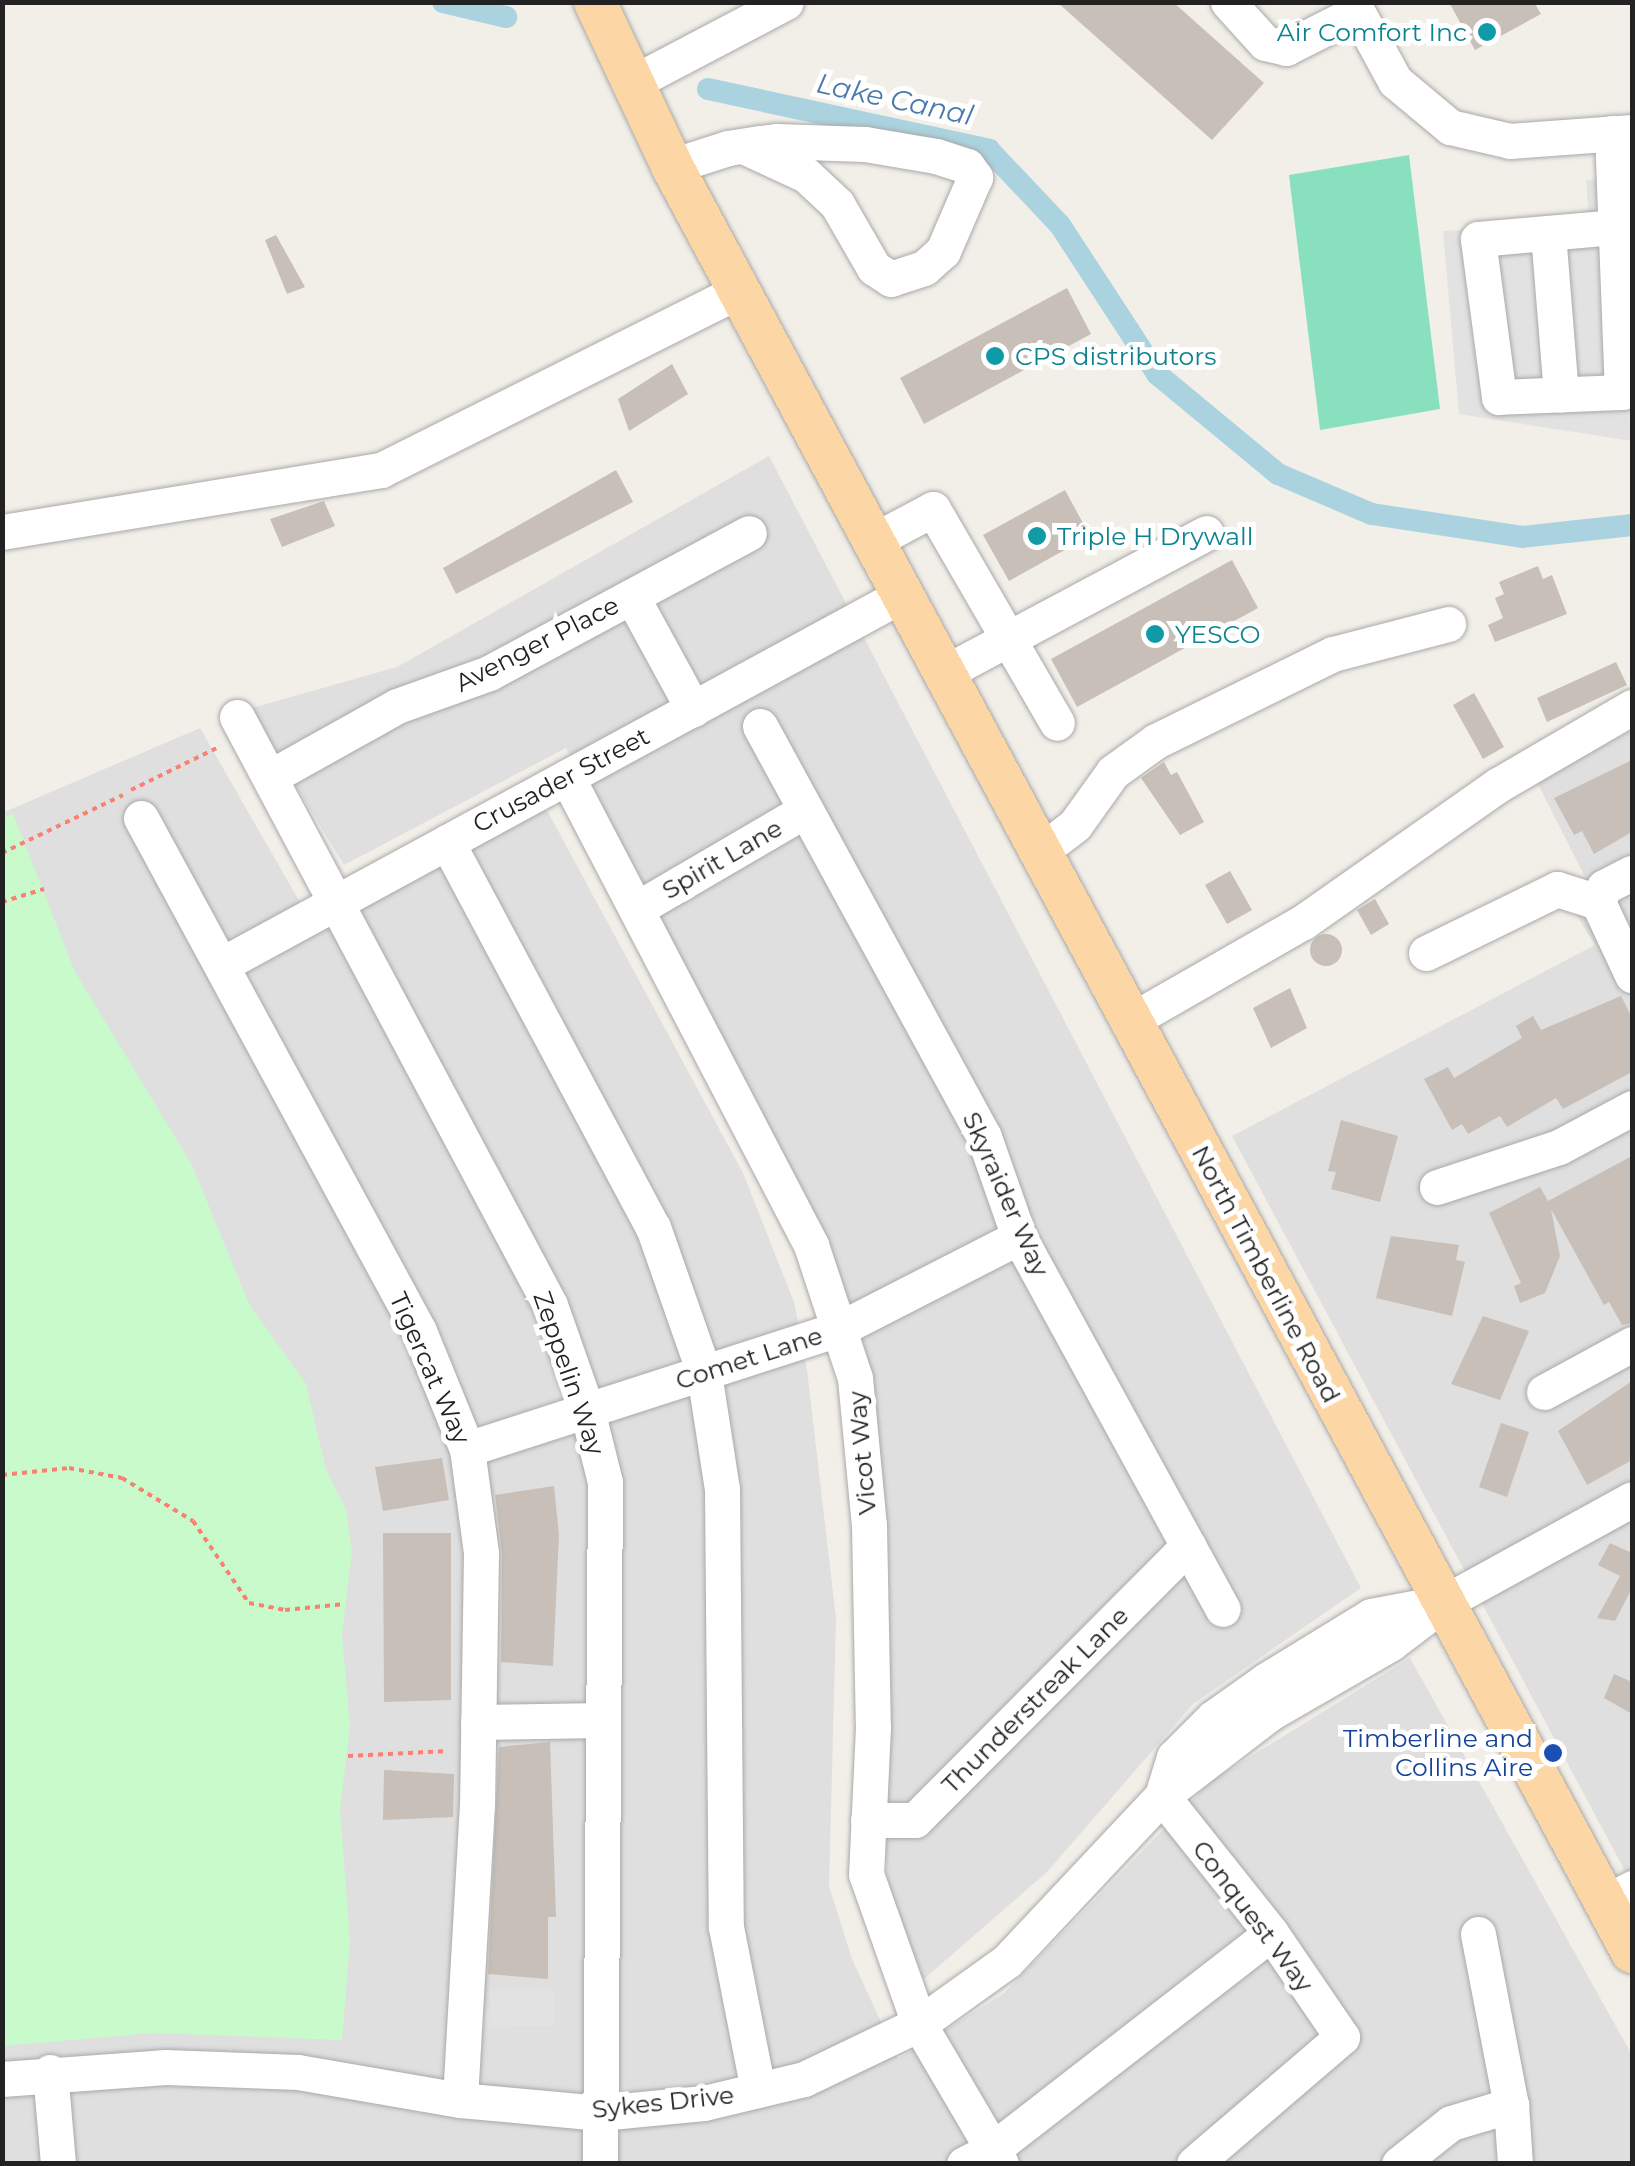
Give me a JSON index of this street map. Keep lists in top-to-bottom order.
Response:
{
  "streets": {
    "main road": ["North Timberline Road"],
    "street": [
      "Avenger Place",
      "Crusader Street",
      "Spirit Lane",
      "Skyraider Way",
      "Comet Lane",
      "Tigercat Way",
      "Zeppelin Way",
      "Vicot Way",
      "Thunderstreak Lane",
      "Conquest Way",
      "Sykes Drive"
    ]
  },
  "crossings": [
    ["Avenger Place", "Zeppelin Way"],
    ["Crusader Street", "North Timberline Road"],
    ["Crusader Street", "Tigercat Way"],
    ["Crusader Street", "Zeppelin Way"],
    ["Crusader Street", "Vicot Way"],
    ["Spirit Lane", "Skyraider Way"],
    ["Spirit Lane", "Vicot Way"],
    ["Skyraider Way", "Comet Lane"],
    ["Skyraider Way", "Thunderstreak Lane"],
    ["Comet Lane", "Tigercat Way"],
    ["Comet Lane", "Zeppelin Way"],
    ["Comet Lane", "Vicot Way"],
    ["Tigercat Way", "Sykes Drive"],
    ["Zeppelin Way", "Sykes Drive"],
    ["Vicot Way", "Thunderstreak Lane"],
    ["Vicot Way", "Sykes Drive"],
    ["Conquest Way", "Sykes Drive"]
  ],
  "water": ["Lake Canal"],
  "places": [
    "Air Comfort Inc",
    "CPS distributors",
    "Triple H Drywall",
    "YESCO",
    "Timberline and Collins Aire"
  ]
}
